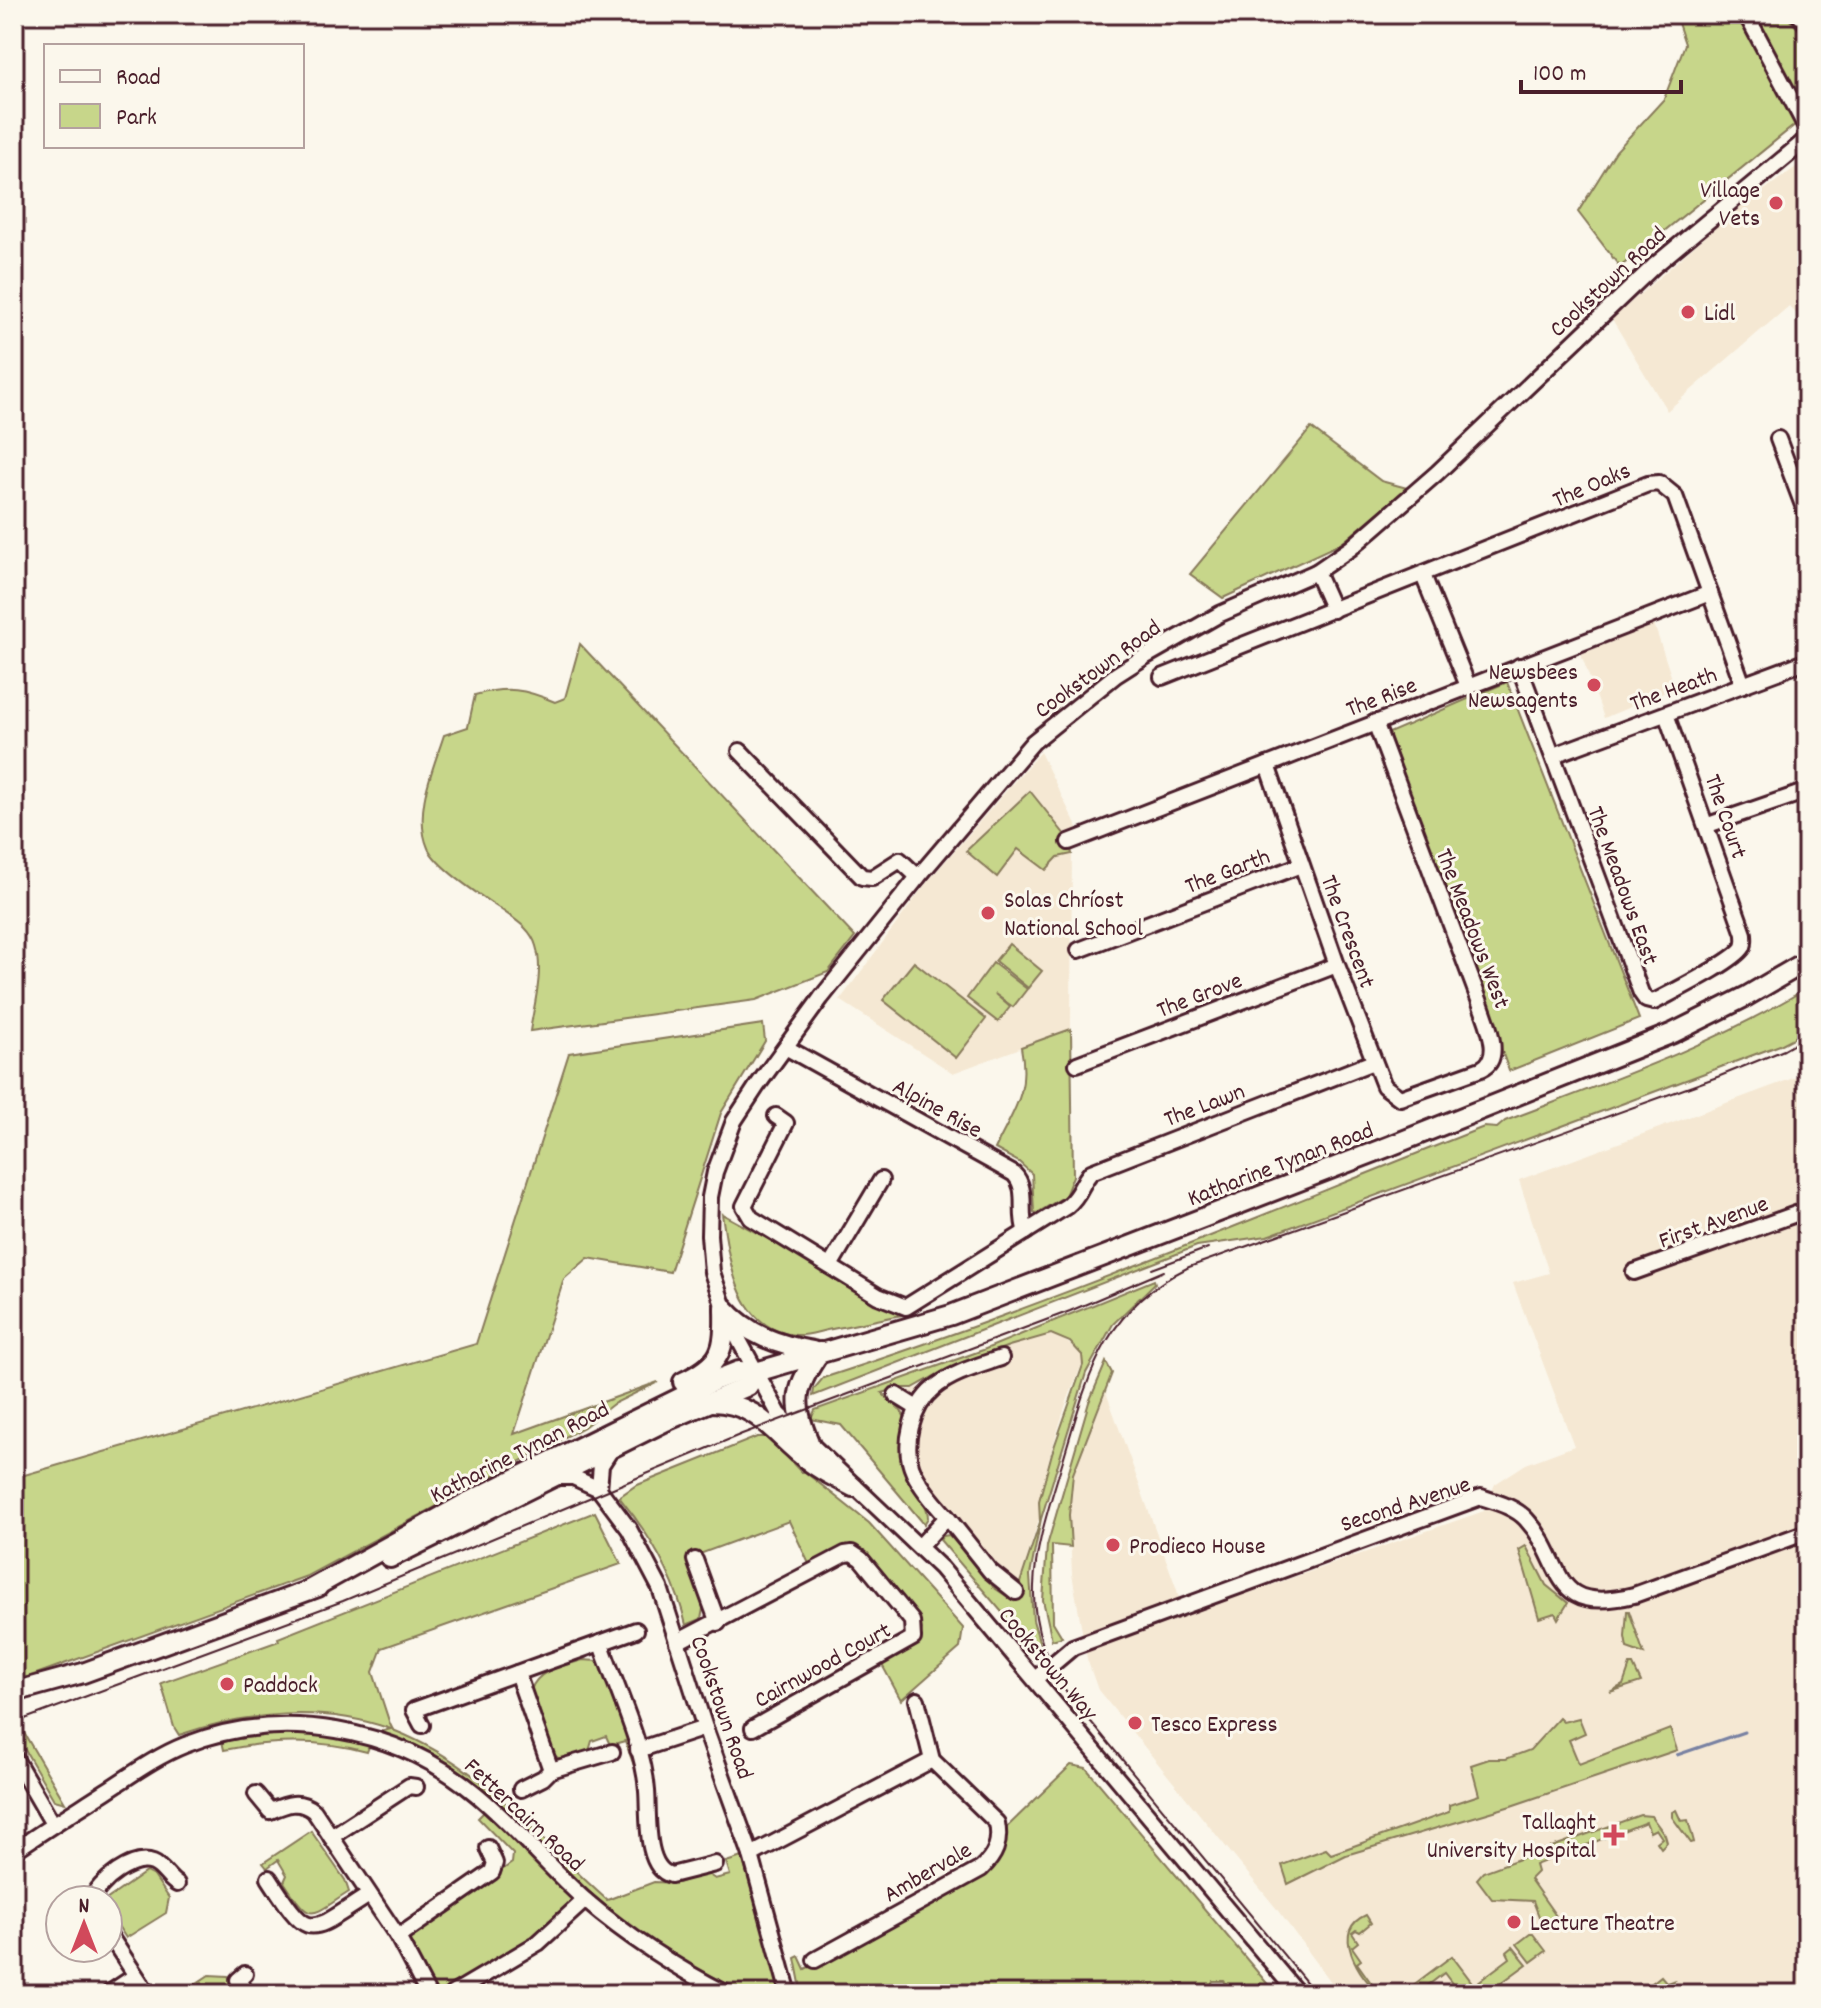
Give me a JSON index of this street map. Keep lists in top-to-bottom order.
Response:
{
  "streets": {
    "main road": ["Katharine Tynan Road"],
    "street": [
      "Cookstown Road",
      "The Oaks",
      "The Heath",
      "The Rise",
      "The Court",
      "The Garth",
      "The Meadows East",
      "The Meadows West",
      "The Crescent",
      "The Grove",
      "The Lawn",
      "Alpine Rise",
      "First Avenue",
      "Second Avenue",
      "Cookstown Way",
      "Cairnwood Court",
      "Fettercairn Road",
      "Ambervale"
    ]
  },
  "crossings": [
    ["Cookstown Road", "Alpine Rise"],
    ["Cookstown Road", "Katharine Tynan Road"],
    ["Cookstown Road", "Cookstown Way"],
    ["The Oaks", "The Heath"],
    ["The Oaks", "The Rise"],
    ["The Heath", "The Court"],
    ["The Heath", "The Meadows East"],
    ["The Rise", "The Meadows East"],
    ["The Rise", "The Meadows West"],
    ["The Rise", "The Crescent"],
    ["The Court", "The Meadows East"],
    ["The Garth", "The Crescent"],
    ["The Meadows West", "The Crescent"],
    ["The Crescent", "The Grove"],
    ["The Crescent", "The Lawn"],
    ["The Lawn", "Alpine Rise"],
    ["Katharine Tynan Road", "Cookstown Way"],
    ["Second Avenue", "Cookstown Way"]
  ],
  "places": {
    "other": [
      "Village Vets",
      "Lidl",
      "Newsbees Newsagents",
      "Solas Chríost National School",
      "Prodieco House",
      "Paddock",
      "Tesco Express",
      "Lecture Theatre"
    ],
    "health": ["Tallaght University Hospital"]
  },
  "legend": ["Road", "Park"],
  "scale_bar": "100 m",
  "north": "top"
}
